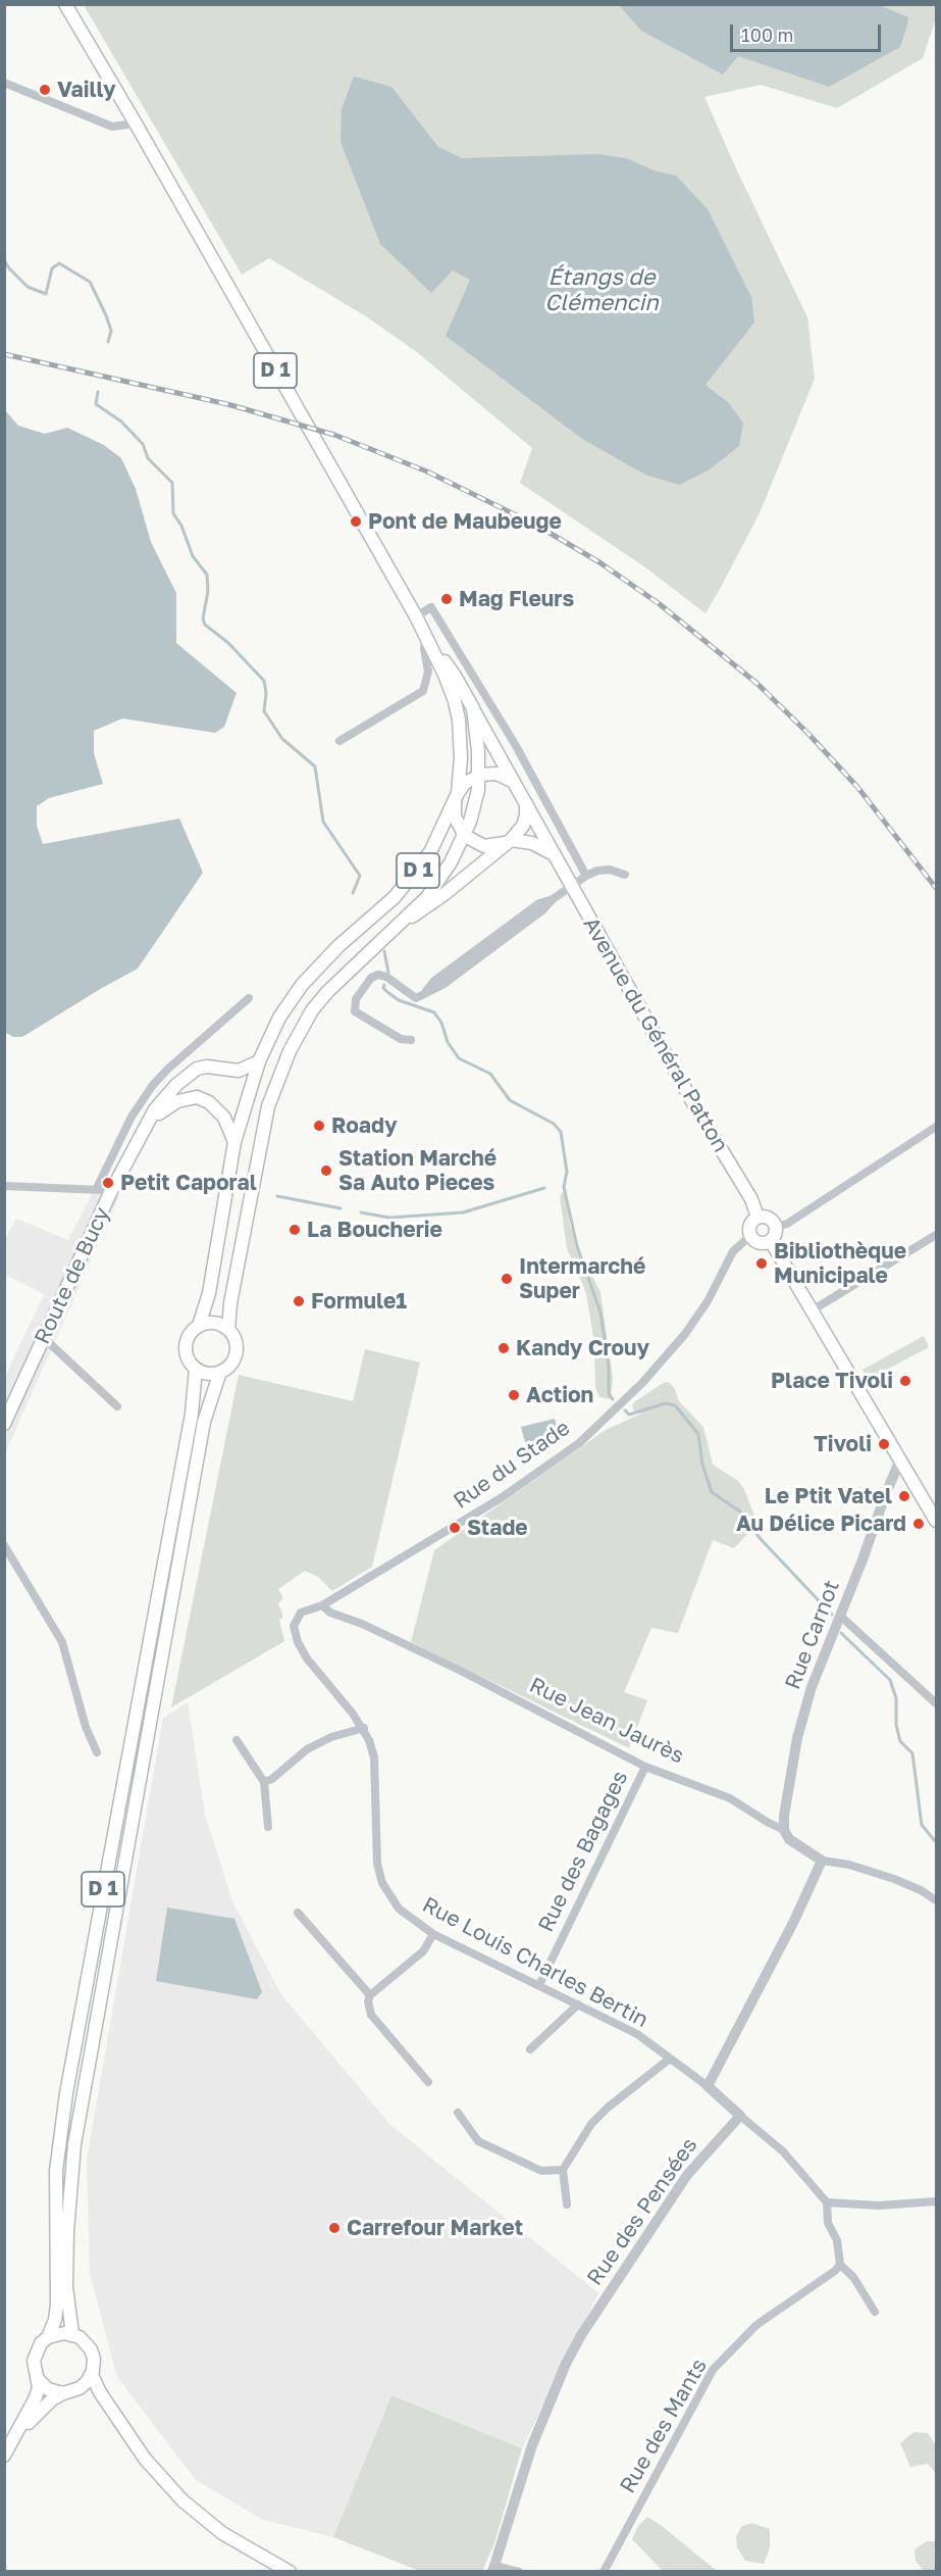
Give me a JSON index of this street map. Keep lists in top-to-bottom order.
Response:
{
  "streets": {
    "main road": ["D 1", "Avenue du Général Patton", "Route de Bucy"],
    "street": [
      "Rue du Stade",
      "Rue Carnot",
      "Rue Jean Jaurès",
      "Rue des Bagages",
      "Rue Louis Charles Bertin",
      "Rue des Pensées",
      "Rue des Mants"
    ]
  },
  "crossings": [
    ["D 1", "Avenue du Général Patton"],
    ["D 1", "Route de Bucy"],
    ["Avenue du Général Patton", "Rue du Stade"],
    ["Rue du Stade", "Rue Jean Jaurès"],
    ["Rue du Stade", "Rue Louis Charles Bertin"],
    ["Rue Carnot", "Rue Jean Jaurès"],
    ["Rue Jean Jaurès", "Rue des Bagages"],
    ["Rue des Bagages", "Rue Louis Charles Bertin"]
  ],
  "water": ["Étangs de Clémencin"],
  "places": [
    "Vailly",
    "Pont de Maubeuge",
    "Mag Fleurs",
    "Roady",
    "Station Marché Sa Auto Pieces",
    "Petit Caporal",
    "La Boucherie",
    "Bibliothèque Municipale",
    "Intermarché Super",
    "Formule1",
    "Kandy Crouy",
    "Place Tivoli",
    "Action",
    "Tivoli",
    "Le Ptit Vatel",
    "Au Délice Picard",
    "Stade",
    "Carrefour Market"
  ],
  "scale_bar": "100 m"
}
